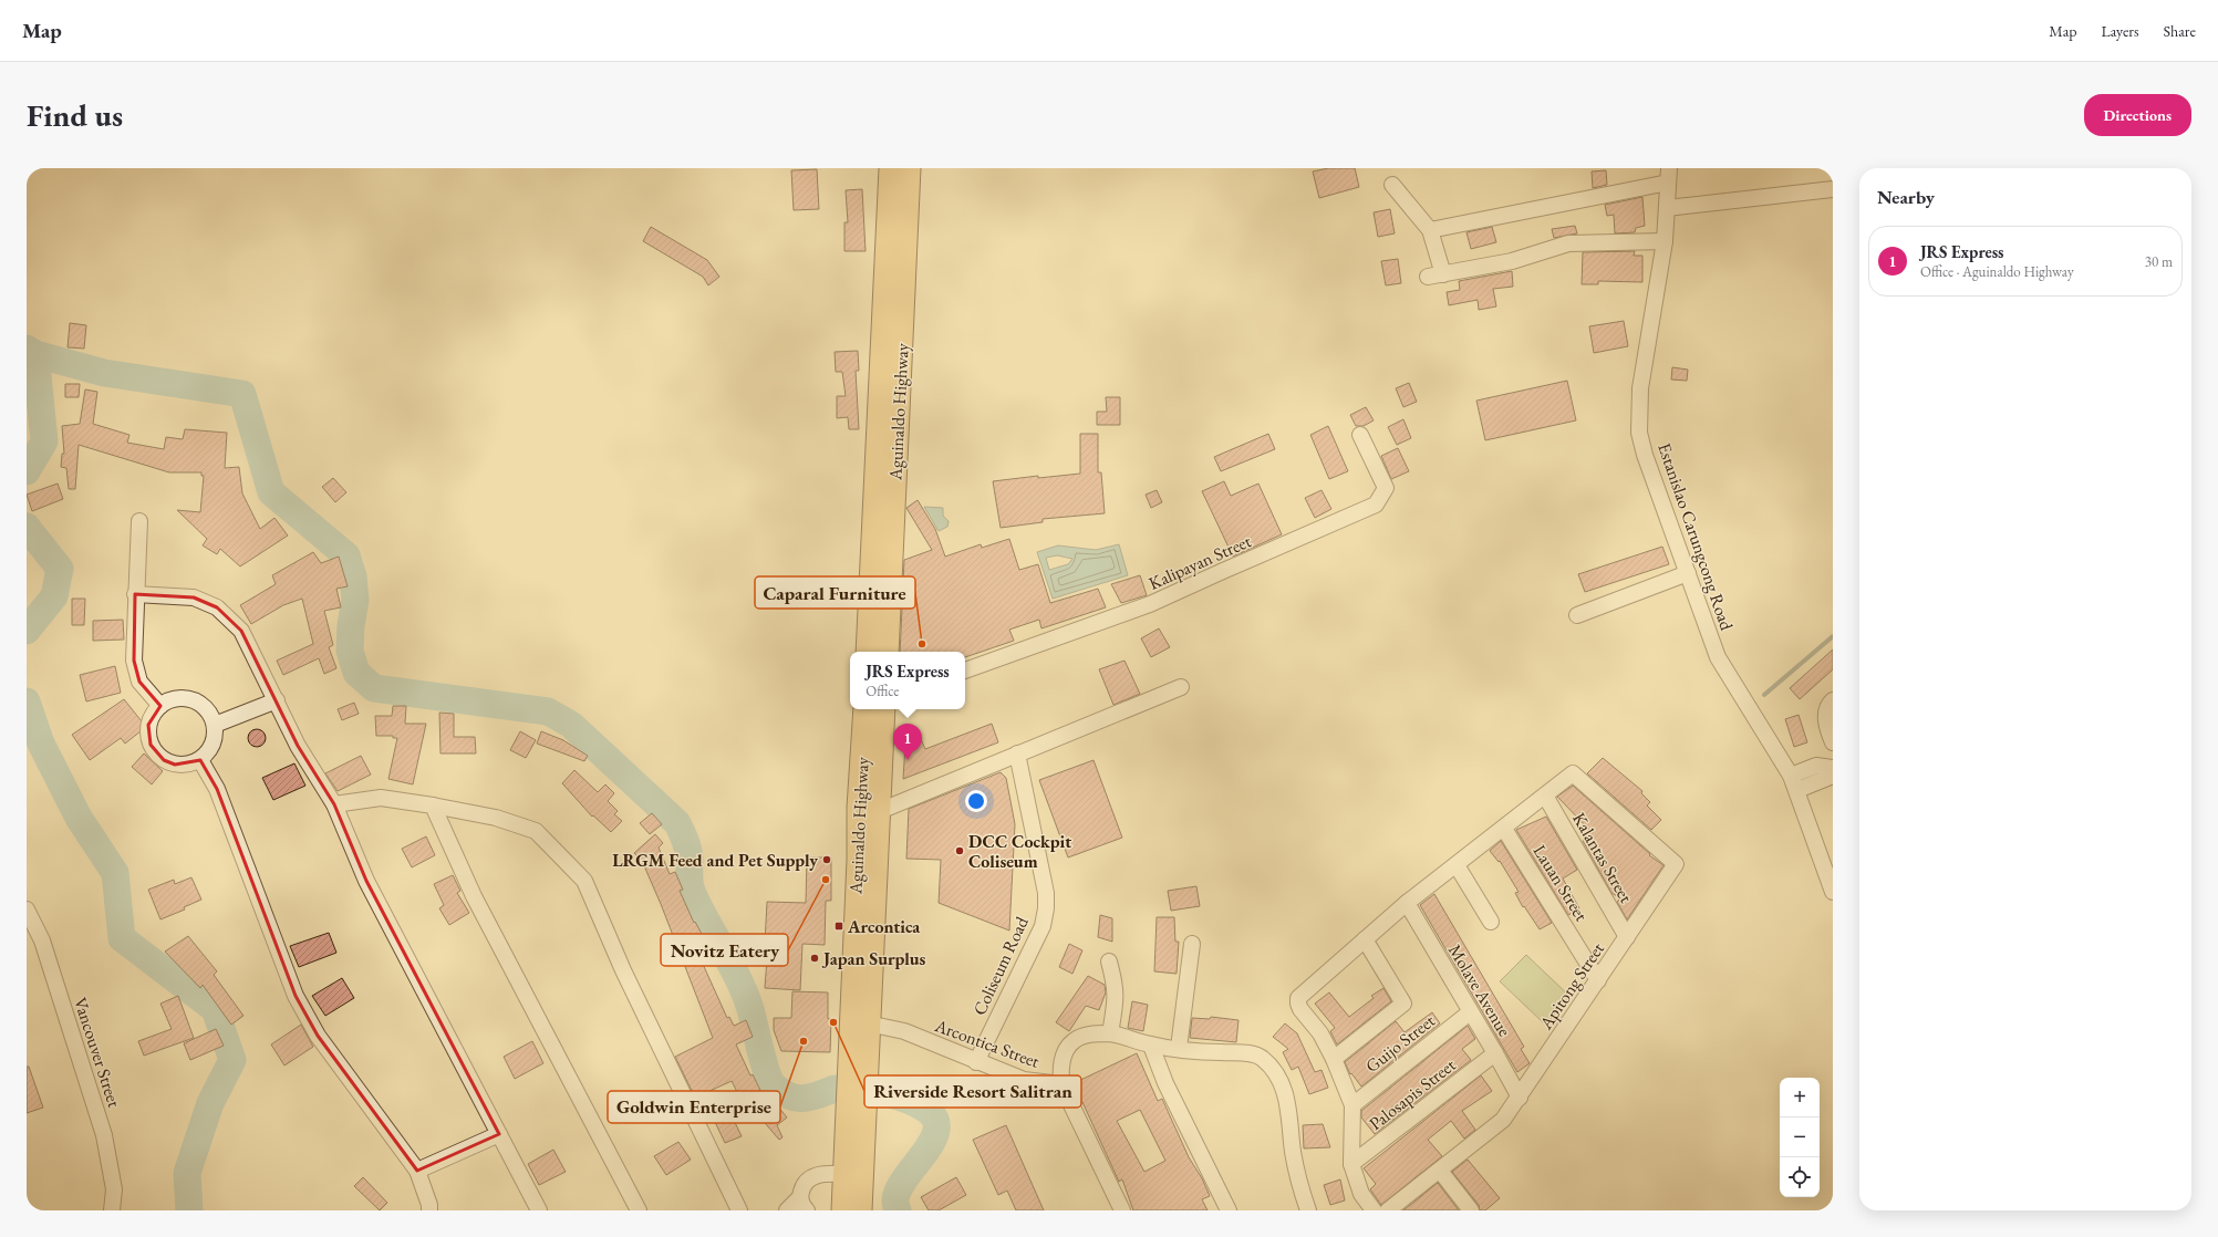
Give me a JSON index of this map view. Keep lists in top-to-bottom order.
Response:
{
  "streets": {
    "highway": ["Aguinaldo Highway"],
    "street": [
      "Estanislao Carungcong Road",
      "Kalipayan Street",
      "Kalantas Street",
      "Lauan Street",
      "Coliseum Road",
      "Apitong Street",
      "Molave Avenue",
      "Arcontica Street",
      "Guijo Street",
      "Vancouver Street",
      "Palosapis Street"
    ]
  },
  "crossings": [
    ["Aguinaldo Highway", "Arcontica Street"],
    ["Kalantas Street", "Apitong Street"],
    ["Lauan Street", "Apitong Street"],
    ["Coliseum Road", "Arcontica Street"],
    ["Apitong Street", "Molave Avenue"],
    ["Molave Avenue", "Guijo Street"],
    ["Molave Avenue", "Palosapis Street"]
  ],
  "places": {
    "other": [
      "Caparal Furniture",
      "DCC Cockpit Coliseum",
      "LRGM Feed and Pet Supply",
      "Novitz Eatery",
      "Japan Surplus",
      "Riverside Resort Salitran",
      "Goldwin Enterprise"
    ],
    "transit": ["Arcontica"]
  },
  "page": {
    "header": "Map",
    "nav": ["Map", "Layers", "Share"],
    "buttons": "Directions",
    "title": "Find us",
    "heading": "Nearby",
    "list": [
      {
        "mark": "1",
        "name": "JRS Express",
        "note": "Office · Aguinaldo Highway",
        "value": "30 m"
      }
    ],
    "popup": ["JRS Express", "Office"],
    "pins": "1",
    "map_buttons": ["+", "−"]
  }
}
